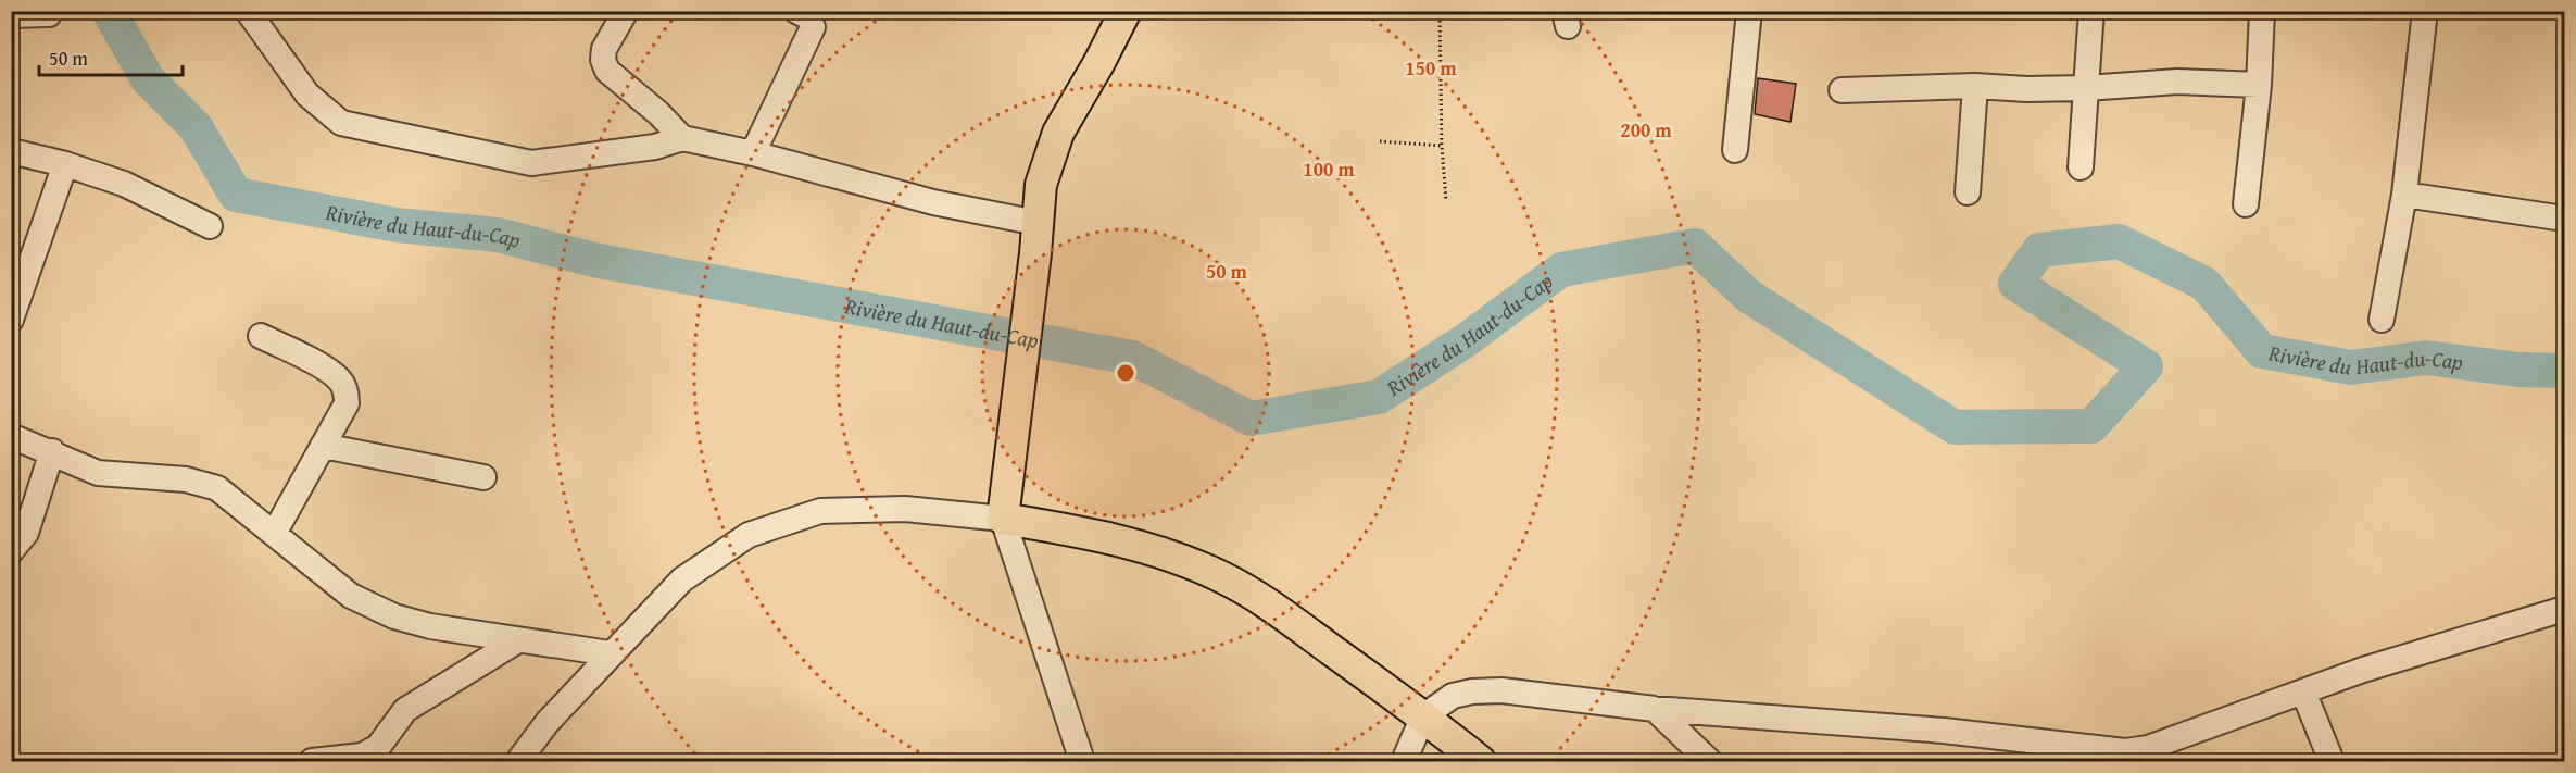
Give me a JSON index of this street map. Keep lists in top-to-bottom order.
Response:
{
  "water": ["Rivière du Haut-du-Cap"],
  "scale_bar": "50 m",
  "rings": [
    "150 m",
    "200 m",
    "100 m",
    "50 m"
  ]
}
